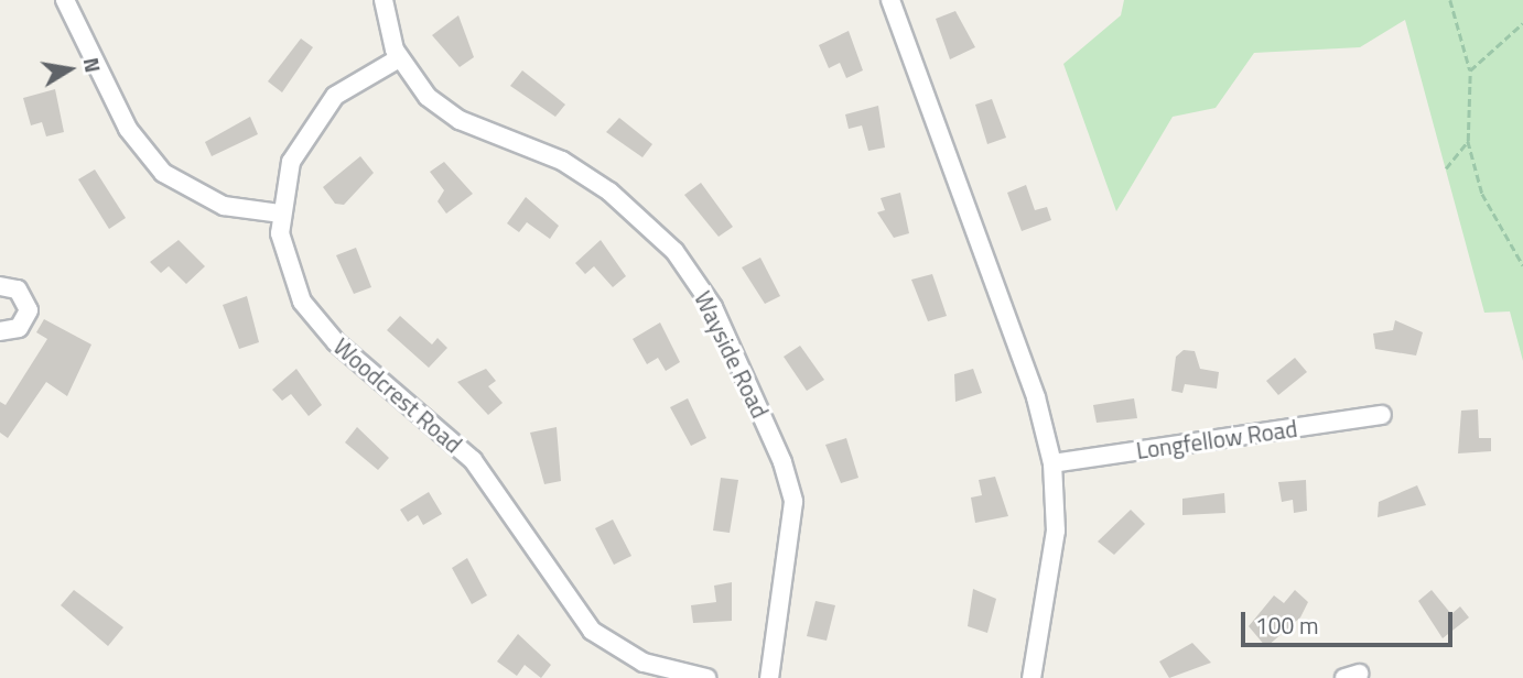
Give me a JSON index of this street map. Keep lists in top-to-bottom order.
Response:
{
  "streets": {
    "street": ["Wayside Road", "Woodcrest Road", "Longfellow Road"]
  },
  "crossings": [
    ["Wayside Road", "Woodcrest Road"]
  ],
  "scale_bar": "100 m",
  "north": "right"
}
